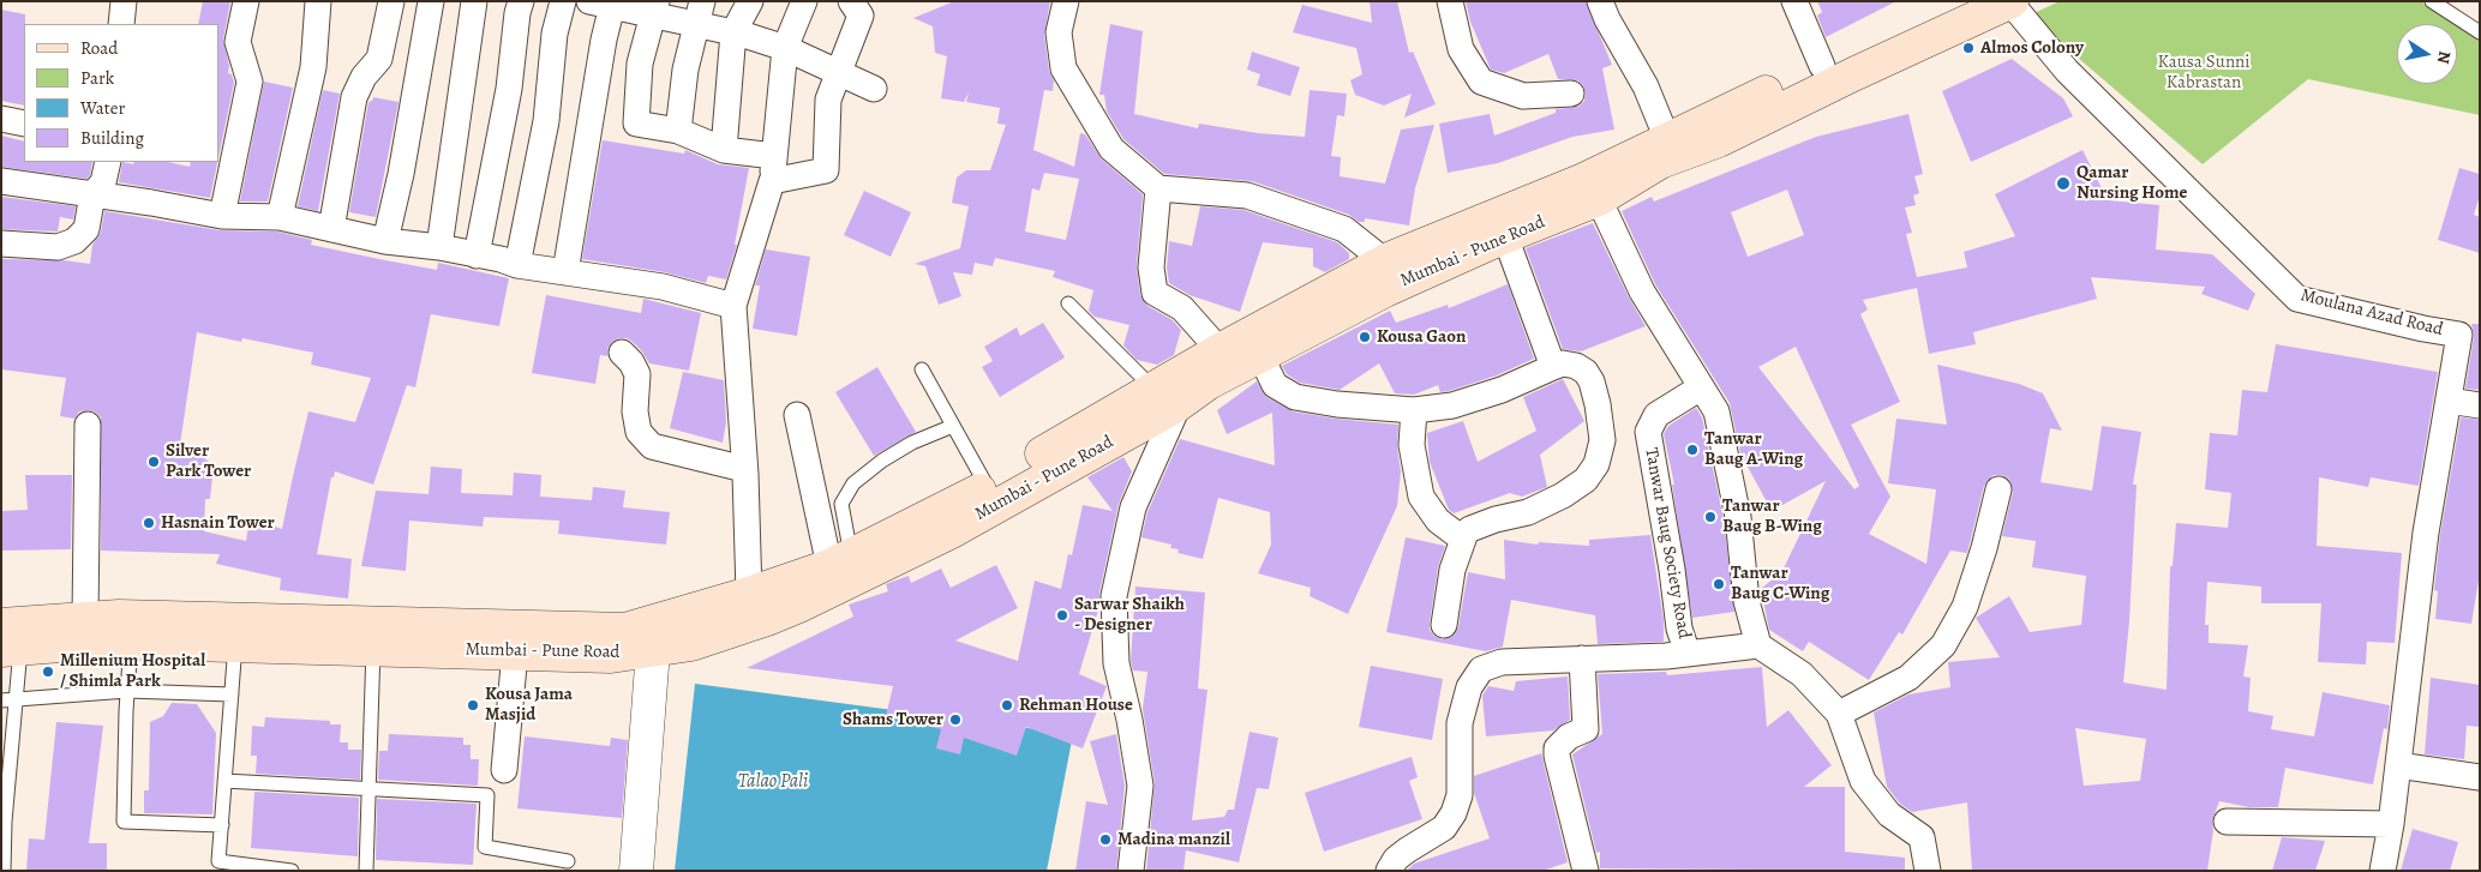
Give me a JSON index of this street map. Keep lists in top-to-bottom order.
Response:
{
  "streets": {
    "main road": ["Mumbai - Pune Road"],
    "street": ["Moulana Azad Road", "Tanwar Baug Society Road"]
  },
  "crossings": [
    ["Mumbai - Pune Road", "Moulana Azad Road"]
  ],
  "water": ["Talao Pali"],
  "parks": ["Kausa Sunni Kabrastan"],
  "places": [
    "Almos Colony",
    "Qamar Nursing Home",
    "Kousa Gaon",
    "Tanwar Baug A-Wing",
    "Silver Park Tower",
    "Tanwar Baug B-Wing",
    "Hasnain Tower",
    "Tanwar Baug C-Wing",
    "Sarwar Shaikh - Designer",
    "Millenium Hospital / Shimla Park",
    "Kousa Jama Masjid",
    "Rehman House",
    "Shams Tower",
    "Madina manzil"
  ],
  "legend": [
    "Road",
    "Park",
    "Water",
    "Building"
  ],
  "north": "right"
}
